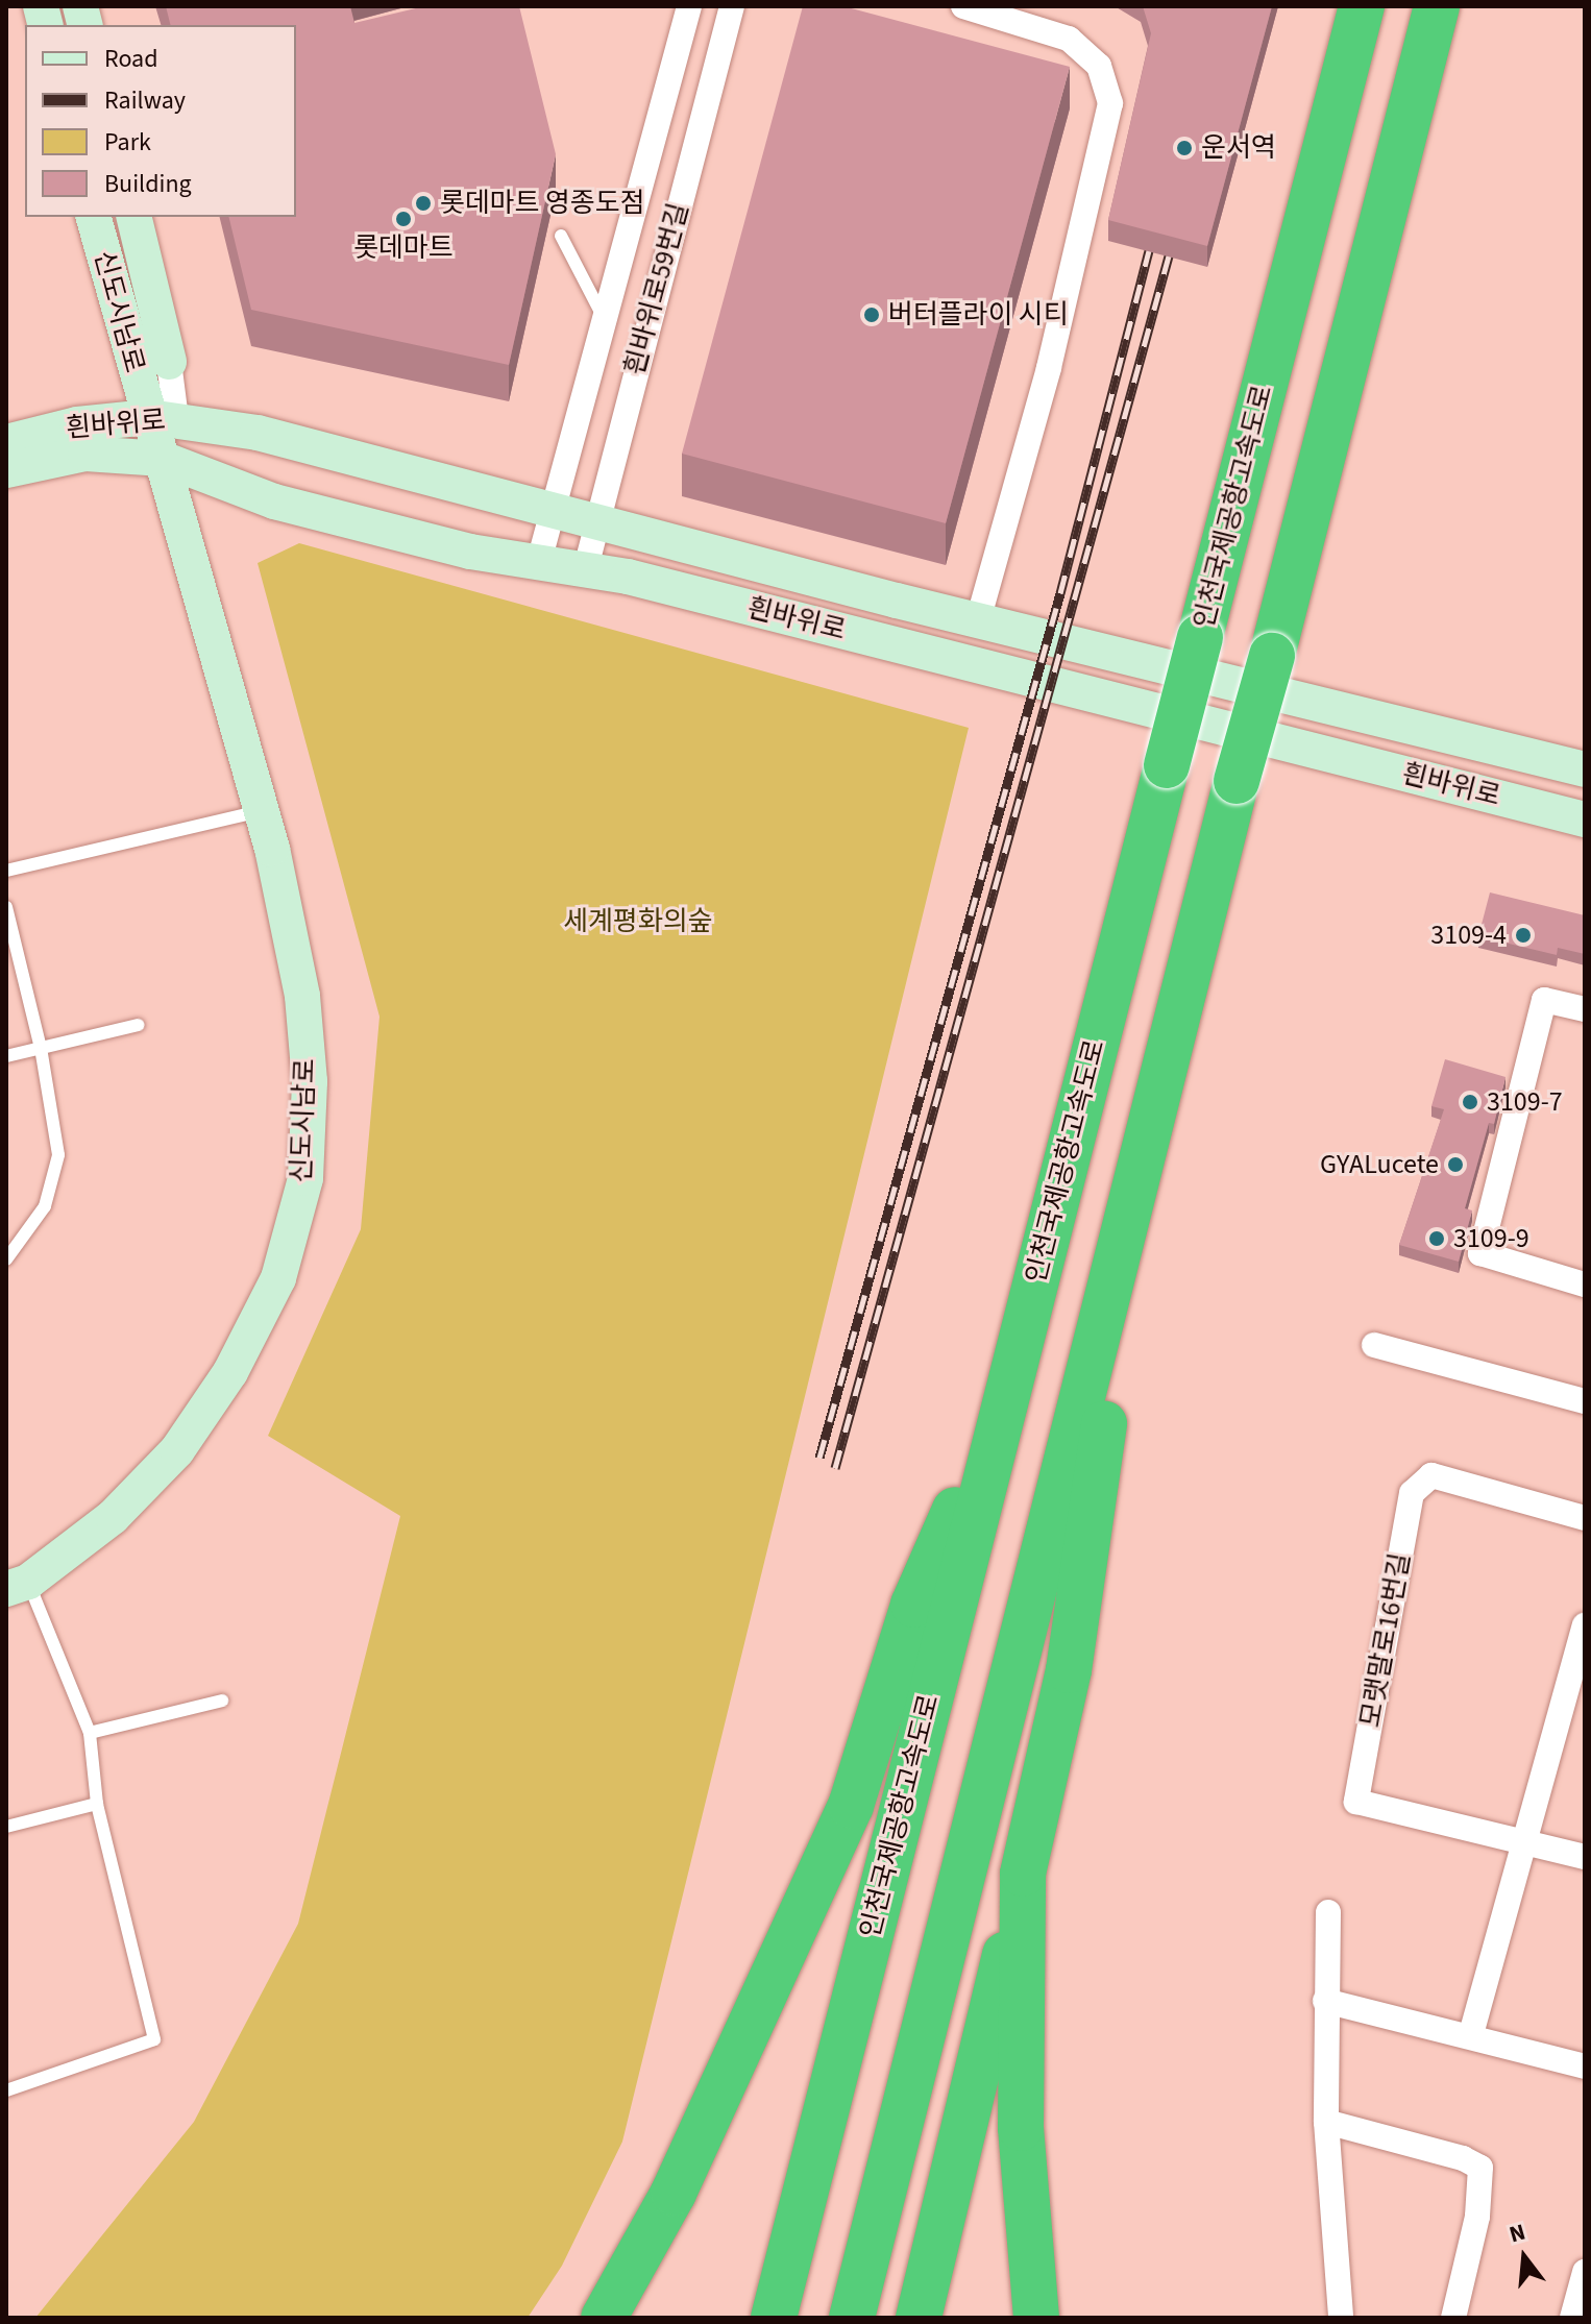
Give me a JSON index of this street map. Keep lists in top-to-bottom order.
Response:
{
  "streets": {
    "highway": ["인천국제공항고속도로"],
    "street": [
      "흰바위로59번길",
      "신도시남로",
      "흰바위로",
      "모랫말로16번길"
    ]
  },
  "crossings": [
    ["흰바위로59번길", "흰바위로"],
    ["신도시남로", "흰바위로"]
  ],
  "parks": ["세계평화의숲"],
  "places": [
    "운서역",
    "롯데마트 영종도점",
    "롯데마트",
    "버터플라이 시티",
    "3109-4",
    "3109-7",
    "GYALucete",
    "3109-9"
  ],
  "legend": [
    "Road",
    "Railway",
    "Park",
    "Building"
  ],
  "north": "top"
}
